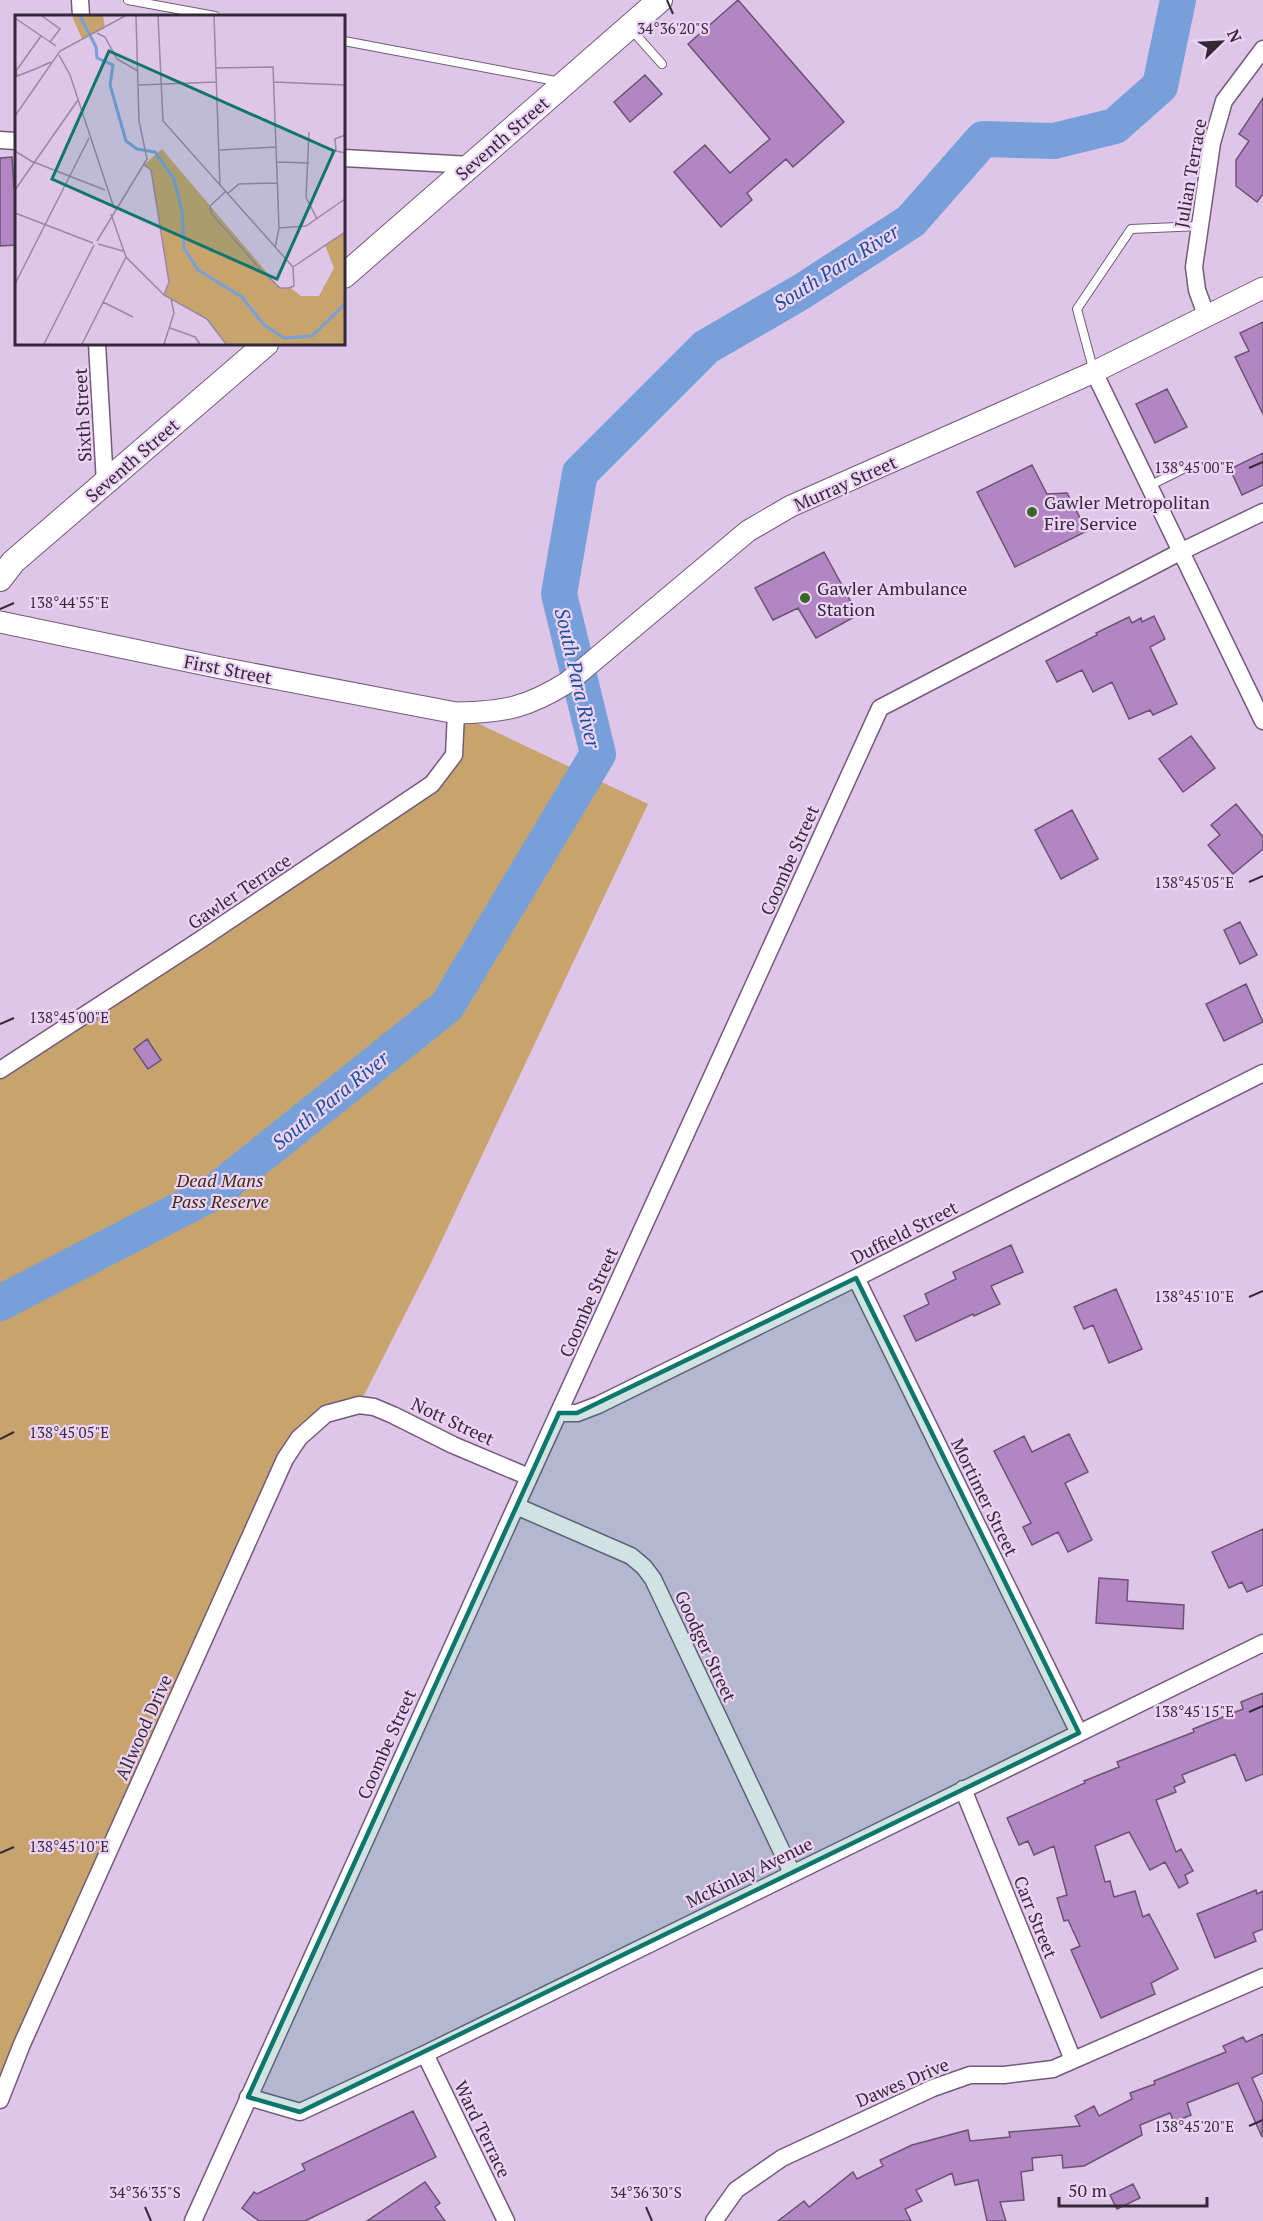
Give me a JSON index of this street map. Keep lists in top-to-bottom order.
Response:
{
  "streets": {
    "main road": ["Seventh Street"],
    "street": [
      "Julian Terrace",
      "Sixth Street",
      "Murray Street",
      "First Street",
      "Coombe Street",
      "Gawler Terrace",
      "Duffield Street",
      "Nott Street",
      "Mortimer Street",
      "Goodger Street",
      "Allwood Drive",
      "McKinlay Avenue",
      "Carr Street",
      "Dawes Drive",
      "Ward Terrace"
    ]
  },
  "crossings": [
    ["Seventh Street", "Sixth Street"],
    ["Julian Terrace", "Murray Street"],
    ["Murray Street", "First Street"],
    ["Murray Street", "Gawler Terrace"],
    ["First Street", "Gawler Terrace"],
    ["Coombe Street", "Duffield Street"],
    ["Coombe Street", "Nott Street"],
    ["Coombe Street", "Goodger Street"],
    ["Coombe Street", "McKinlay Avenue"],
    ["Duffield Street", "Mortimer Street"],
    ["Nott Street", "Allwood Drive"],
    ["Mortimer Street", "McKinlay Avenue"],
    ["Goodger Street", "McKinlay Avenue"],
    ["McKinlay Avenue", "Carr Street"],
    ["McKinlay Avenue", "Ward Terrace"],
    ["Carr Street", "Dawes Drive"]
  ],
  "water": ["South Para River"],
  "parks": ["Dead Mans Pass Reserve"],
  "places": ["Gawler Metropolitan Fire Service", "Gawler Ambulance Station"],
  "scale_bar": "50 m",
  "north": "top right",
  "coordinates": [
    "34°36'20\"S",
    "138°45'00\"E",
    "138°44'55\"E",
    "138°45'05\"E",
    "138°45'10\"E",
    "138°45'15\"E",
    "138°45'20\"E",
    "34°36'35\"S",
    "34°36'30\"S"
  ]
}
